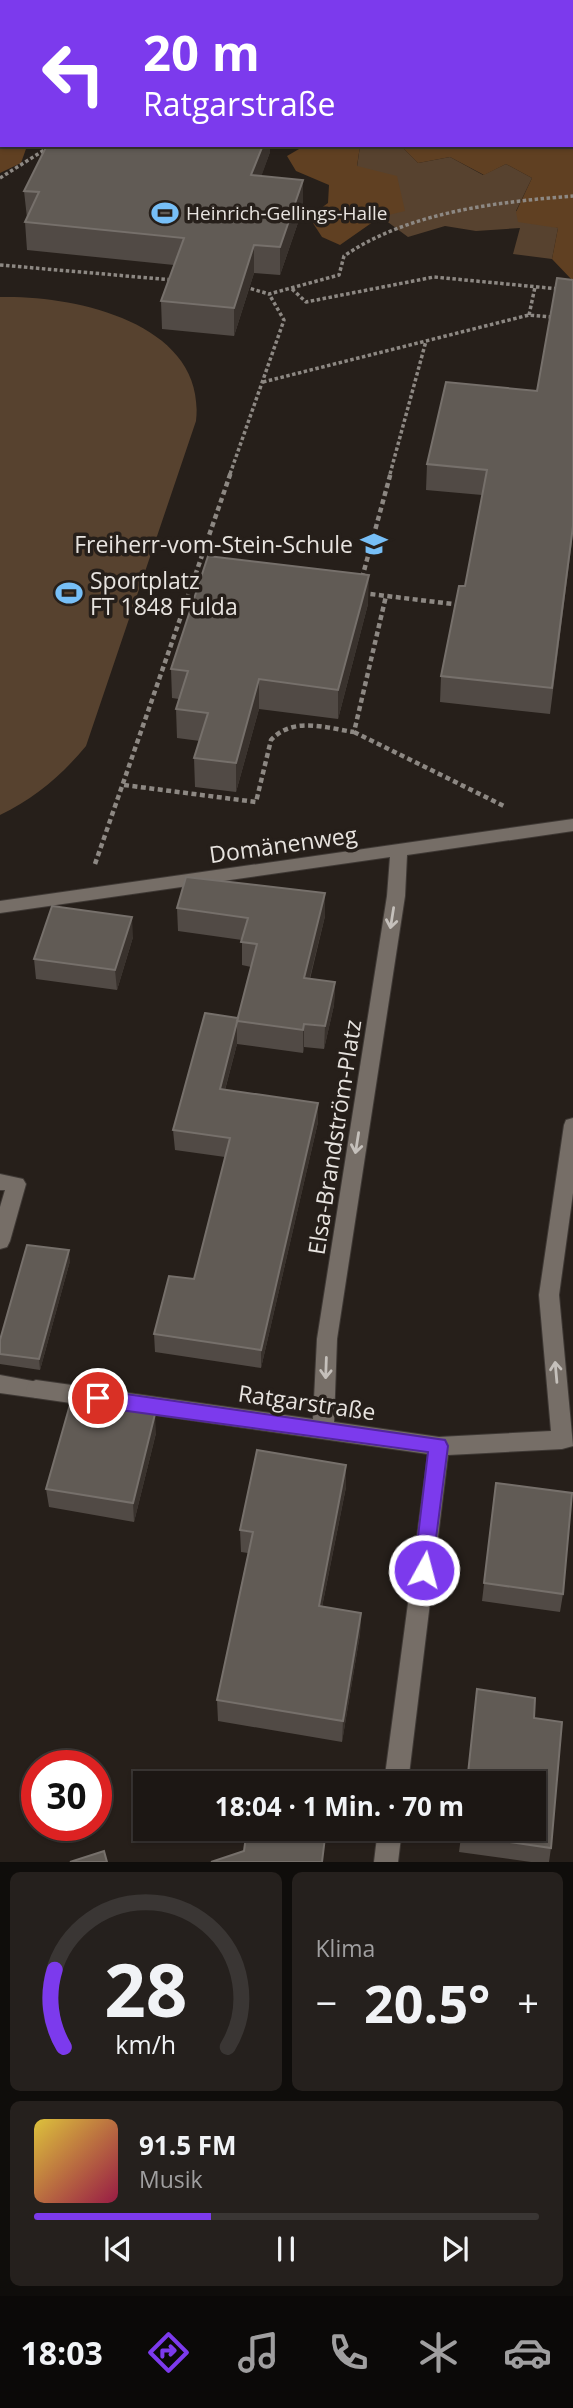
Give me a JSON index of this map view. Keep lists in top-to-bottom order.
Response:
{
  "streets": {
    "street": ["Domänenweg", "Elsa-Brandström-Platz", "Ratgarstraße"]
  },
  "crossings": [
    ["Domänenweg", "Elsa-Brandström-Platz"],
    ["Elsa-Brandström-Platz", "Ratgarstraße"]
  ],
  "one_way": ["Elsa-Brandström-Platz"],
  "places": {
    "sports": ["Heinrich-Gellings-Halle", "Sportplatz FT 1848 Fulda"],
    "school or university": ["Freiherr-vom-Stein-Schule"]
  },
  "page": {
    "turn": ["20 m", "Ratgarstraße"],
    "limit": "30",
    "trip": "18:04 · 1 Min. · 70 m",
    "tile": "Klima",
    "heat": ["−", "20.5°", "+"],
    "song": ["91.5 FM", "Musik"],
    "tabs": "18:03",
    "gauge": ["28", "km/h"]
  }
}
